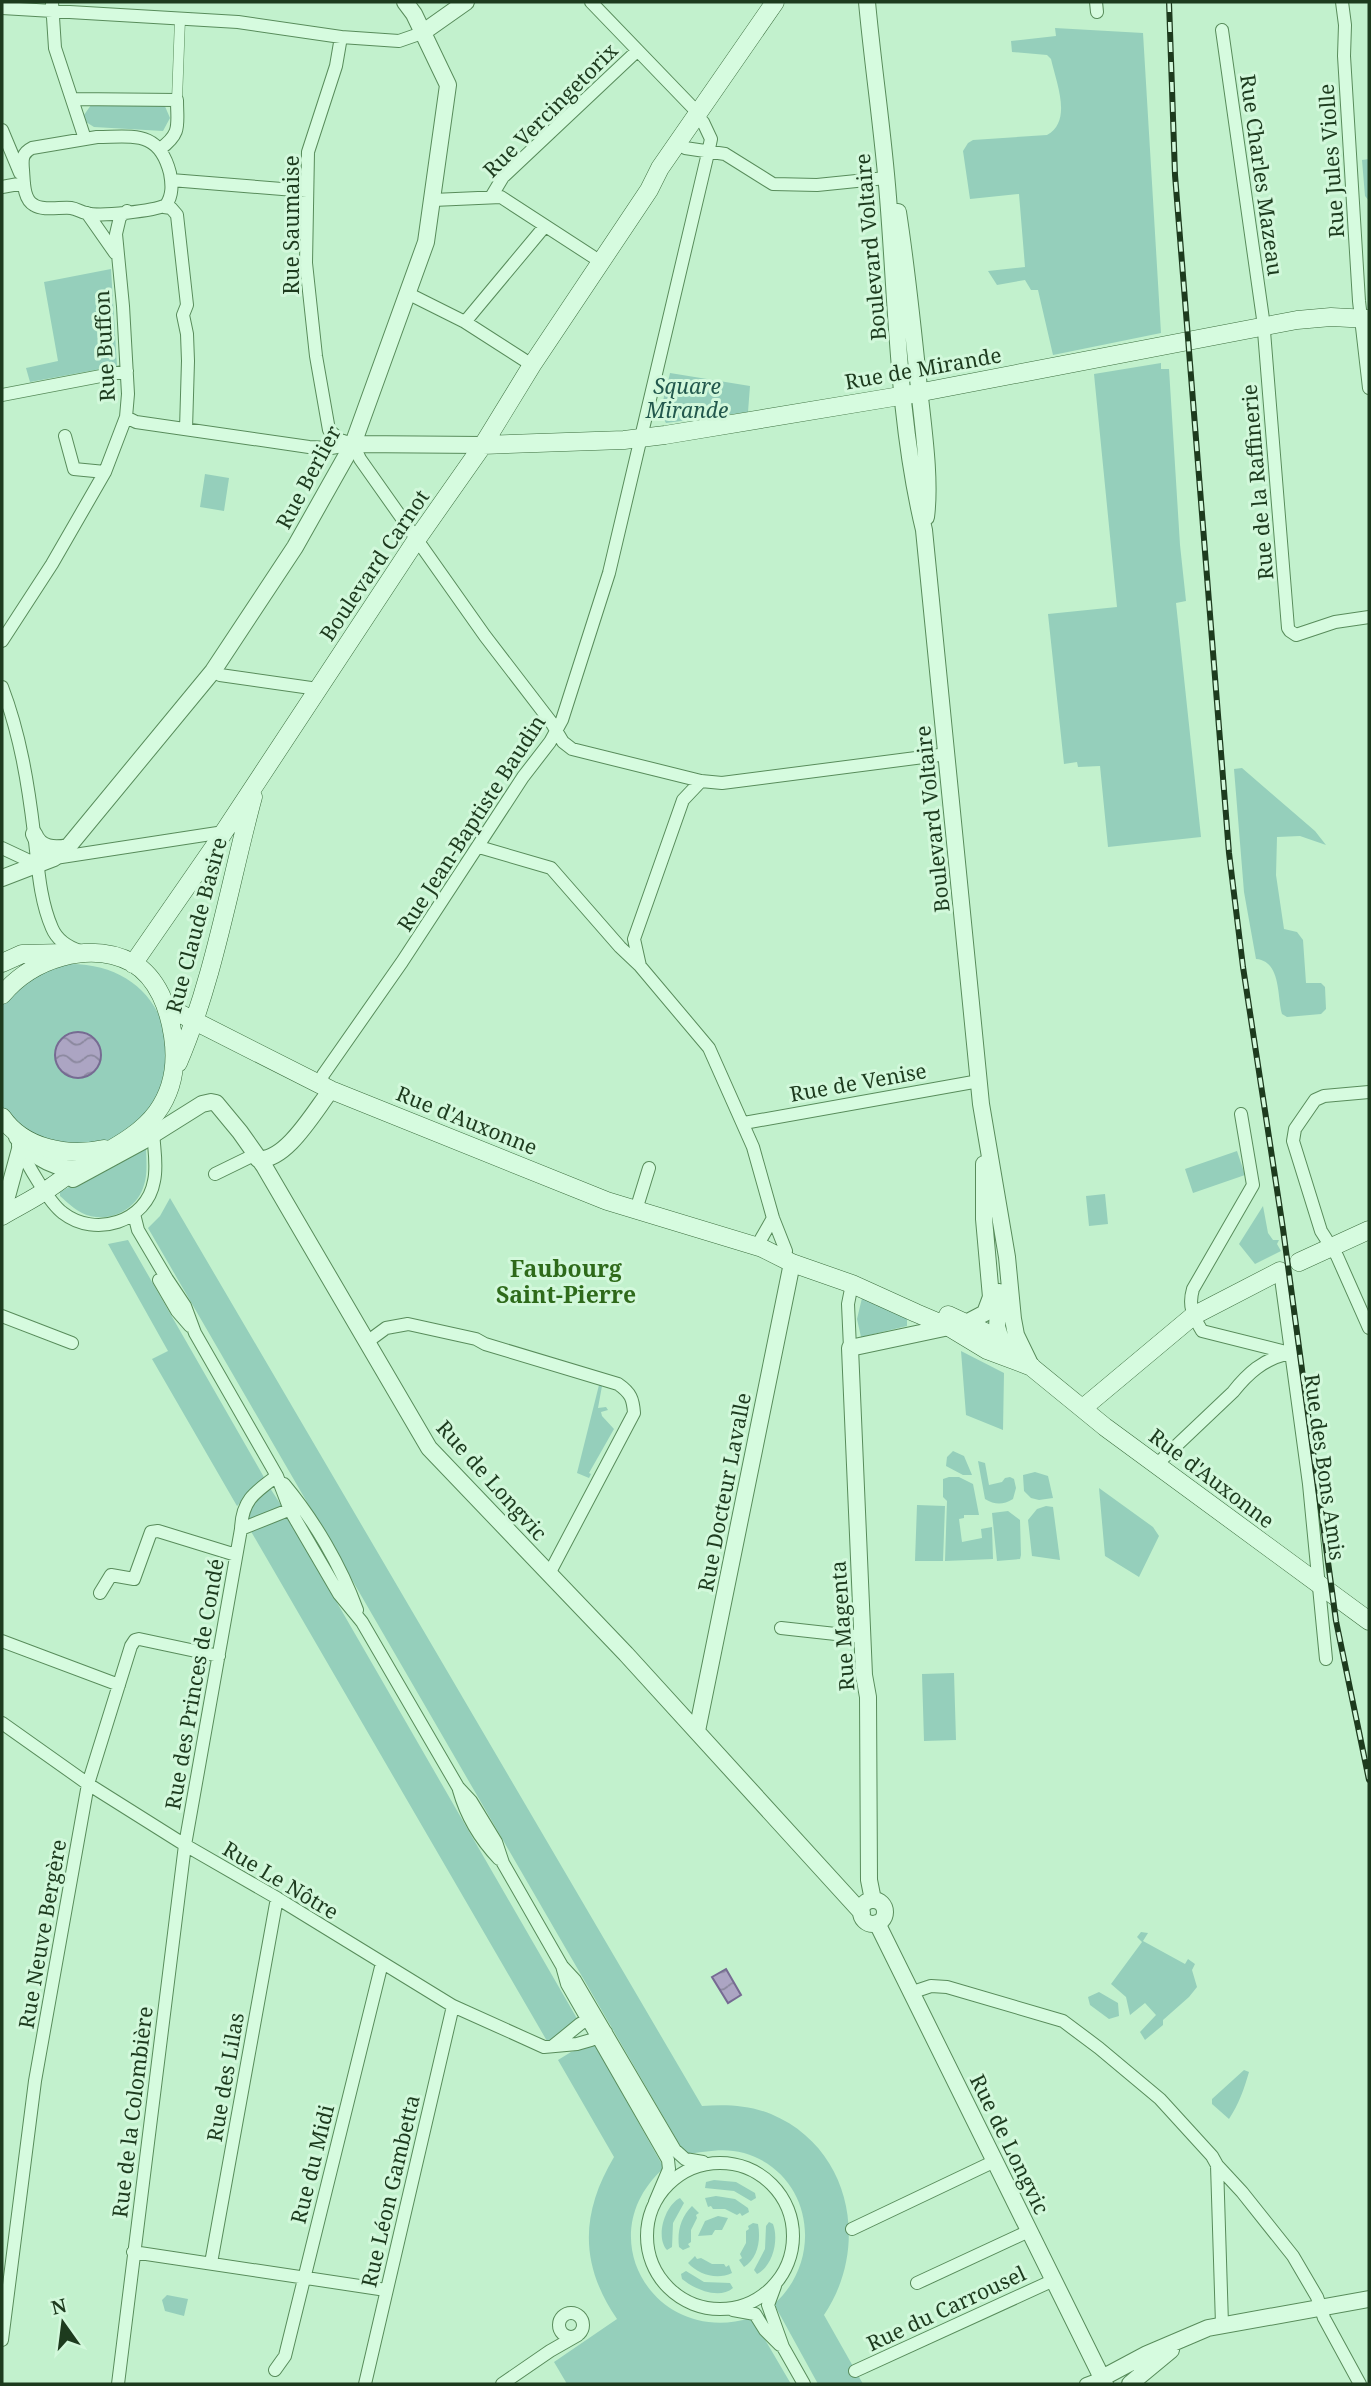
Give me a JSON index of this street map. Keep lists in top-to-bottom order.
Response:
{
  "streets": {
    "main road": [
      "Rue de Mirande",
      "Boulevard Carnot",
      "Rue Claude Basire",
      "Rue d'Auxonne"
    ],
    "street": [
      "Rue Vercingetorix",
      "Rue Jules Violle",
      "Rue Charles Mazeau",
      "Rue Saumaise",
      "Boulevard Voltaire",
      "Rue Buffon",
      "Rue Berlier",
      "Rue de la Raffinerie",
      "Rue Jean-Baptiste Baudin",
      "Rue de Venise",
      "Rue des Bons Amis",
      "Rue de Longvic",
      "Rue Docteur Lavalle",
      "Rue Magenta",
      "Rue des Princes de Condé",
      "Rue Le Nôtre",
      "Rue Neuve Bergère",
      "Rue des Lilas",
      "Rue de la Colombière",
      "Rue du Midi",
      "Rue Léon Gambetta",
      "Rue du Carrousel"
    ]
  },
  "crossings": [
    ["Rue Jules Violle", "Rue de Mirande"],
    ["Rue Charles Mazeau", "Rue de Mirande"],
    ["Rue Charles Mazeau", "Rue de la Raffinerie"],
    ["Rue Saumaise", "Rue Berlier"],
    ["Boulevard Voltaire", "Rue de Mirande"],
    ["Boulevard Voltaire", "Rue de Venise"],
    ["Boulevard Voltaire", "Rue d'Auxonne"],
    ["Rue de Mirande", "Rue de la Raffinerie"],
    ["Rue de Mirande", "Boulevard Carnot"],
    ["Rue de Mirande", "Rue Jean-Baptiste Baudin"],
    ["Boulevard Carnot", "Rue Claude Basire"],
    ["Rue Jean-Baptiste Baudin", "Rue d'Auxonne"],
    ["Rue Claude Basire", "Rue d'Auxonne"],
    ["Rue d'Auxonne", "Rue des Bons Amis"],
    ["Rue d'Auxonne", "Rue Docteur Lavalle"],
    ["Rue de Longvic", "Rue Docteur Lavalle"],
    ["Rue de Longvic", "Rue Magenta"],
    ["Rue de Longvic", "Rue du Carrousel"],
    ["Rue des Princes de Condé", "Rue Le Nôtre"],
    ["Rue des Princes de Condé", "Rue Neuve Bergère"],
    ["Rue des Princes de Condé", "Rue de la Colombière"],
    ["Rue Le Nôtre", "Rue Neuve Bergère"],
    ["Rue Le Nôtre", "Rue des Lilas"],
    ["Rue Le Nôtre", "Rue de la Colombière"],
    ["Rue Le Nôtre", "Rue du Midi"],
    ["Rue Le Nôtre", "Rue Léon Gambetta"]
  ],
  "districts": ["Faubourg Saint-Pierre"],
  "parks": ["Square Mirande"],
  "north": "top"
}
